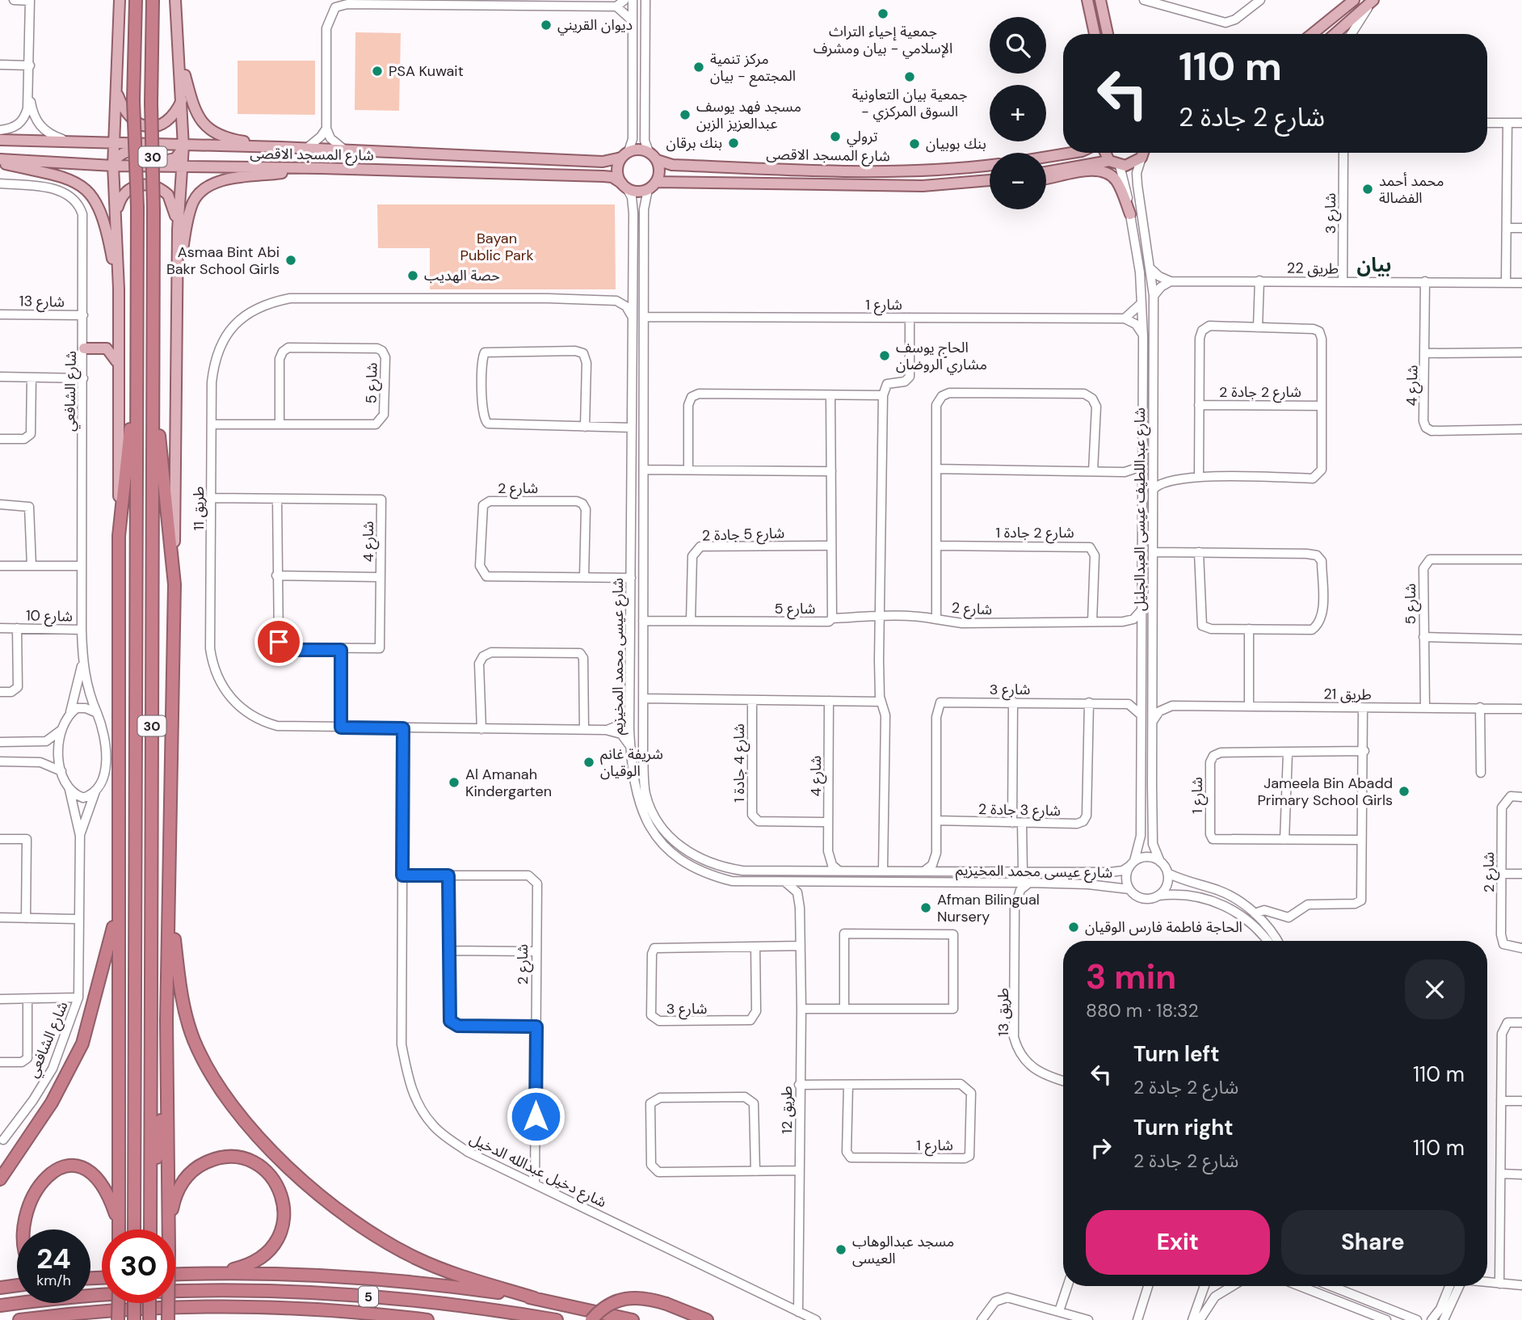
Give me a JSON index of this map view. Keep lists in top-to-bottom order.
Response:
{
  "streets": {
    "highway": ["30", "5"],
    "main road": ["شارع المسجد الاقصى"],
    "street": [
      "شارع 3",
      "طريق 22",
      "شارع 13",
      "شارع 1",
      "شارع 5",
      "شارع 4",
      "شارع الشافعي",
      "شارع 2 جادة 2",
      "شارع 2",
      "طريق 11",
      "شارع عبداللطيف عيسى العبدالجليل",
      "شارع 2 جادة 1",
      "شارع 5 جادة 2",
      "شارع 10",
      "شارع عيسى محمد المخيزيم",
      "طريق 21",
      "شارع 4 جادة 1",
      "شارع 3 جادة 2",
      "طريق 13",
      "طريق 12",
      "شارع دخيل عبدالله الدخيل"
    ]
  },
  "crossings": [
    ["شارع المسجد الاقصى", "شارع عيسى محمد المخيزيم"],
    ["شارع 3", "طريق 22"],
    ["شارع 3", "شارع عيسى محمد المخيزيم"],
    ["شارع 3", "شارع 3 جادة 2"],
    ["شارع 3", "طريق 12"],
    ["طريق 22", "شارع 4"],
    ["شارع 13", "شارع الشافعي"],
    ["شارع 1", "شارع عيسى محمد المخيزيم"],
    ["شارع 1", "طريق 12"],
    ["شارع 5", "طريق 11"],
    ["شارع 5", "شارع 5 جادة 2"],
    ["شارع 5", "شارع عيسى محمد المخيزيم"],
    ["شارع 5", "طريق 21"],
    ["شارع 4", "طريق 11"],
    ["شارع 4", "شارع عيسى محمد المخيزيم"],
    ["شارع 4", "شارع 4 جادة 1"],
    ["شارع الشافعي", "شارع 10"],
    ["شارع 2", "شارع 2 جادة 1"],
    ["شارع 2", "شارع عيسى محمد المخيزيم"],
    ["شارع 2", "شارع دخيل عبدالله الدخيل"],
    ["طريق 11", "شارع عيسى محمد المخيزيم"],
    ["طريق 11", "شارع دخيل عبدالله الدخيل"],
    ["شارع عبداللطيف عيسى العبدالجليل", "شارع عيسى محمد المخيزيم"],
    ["شارع عيسى محمد المخيزيم", "طريق 13"],
    ["شارع عيسى محمد المخيزيم", "طريق 12"],
    ["طريق 12", "شارع دخيل عبدالله الدخيل"]
  ],
  "districts": ["بيان"],
  "parks": ["Bayan Public Park"],
  "places": [
    "جمعية إحياء التراث الإسلامي - بيان ومشرف",
    "ديوان القريني",
    "مركز تنمية المجتمع - بيان",
    "PSA Kuwait",
    "جمعية بيان التعاونية - السوق المركزي",
    "مسجد فهد يوسف عبدالعزيز الزبن",
    "ترولي",
    "بنك برقان",
    "بنك بوبيان",
    "محمد أحمد الفضالة",
    "Asmaa Bint Abi Bakr School Girls",
    "حصة الهديب",
    "الحاج يوسف مشاري الروضان",
    "شريفة غانم الوقيان",
    "Al Amanah Kindergarten",
    "Jameela Bin Abadd Primary School Girls",
    "Afman Bilingual Nursery",
    "الحاجة فاطمة فارس الوقيان",
    "مسجد عبدالوهاب العيسى"
  ],
  "page": {
    "map_buttons": ["+", "−"],
    "turn": ["110 m", "شارع 2 جادة 2"],
    "heading": ["3 min", "880 m · 18:32"],
    "list": [
      {
        "name": "Turn left",
        "note": "شارع 2 جادة 2",
        "value": "110 m"
      },
      {
        "name": "Turn right",
        "note": "شارع 2 جادة 2",
        "value": "110 m"
      }
    ],
    "buttons": ["Exit", "Share"],
    "speed": "24 km/h",
    "limit": "30"
  }
}
